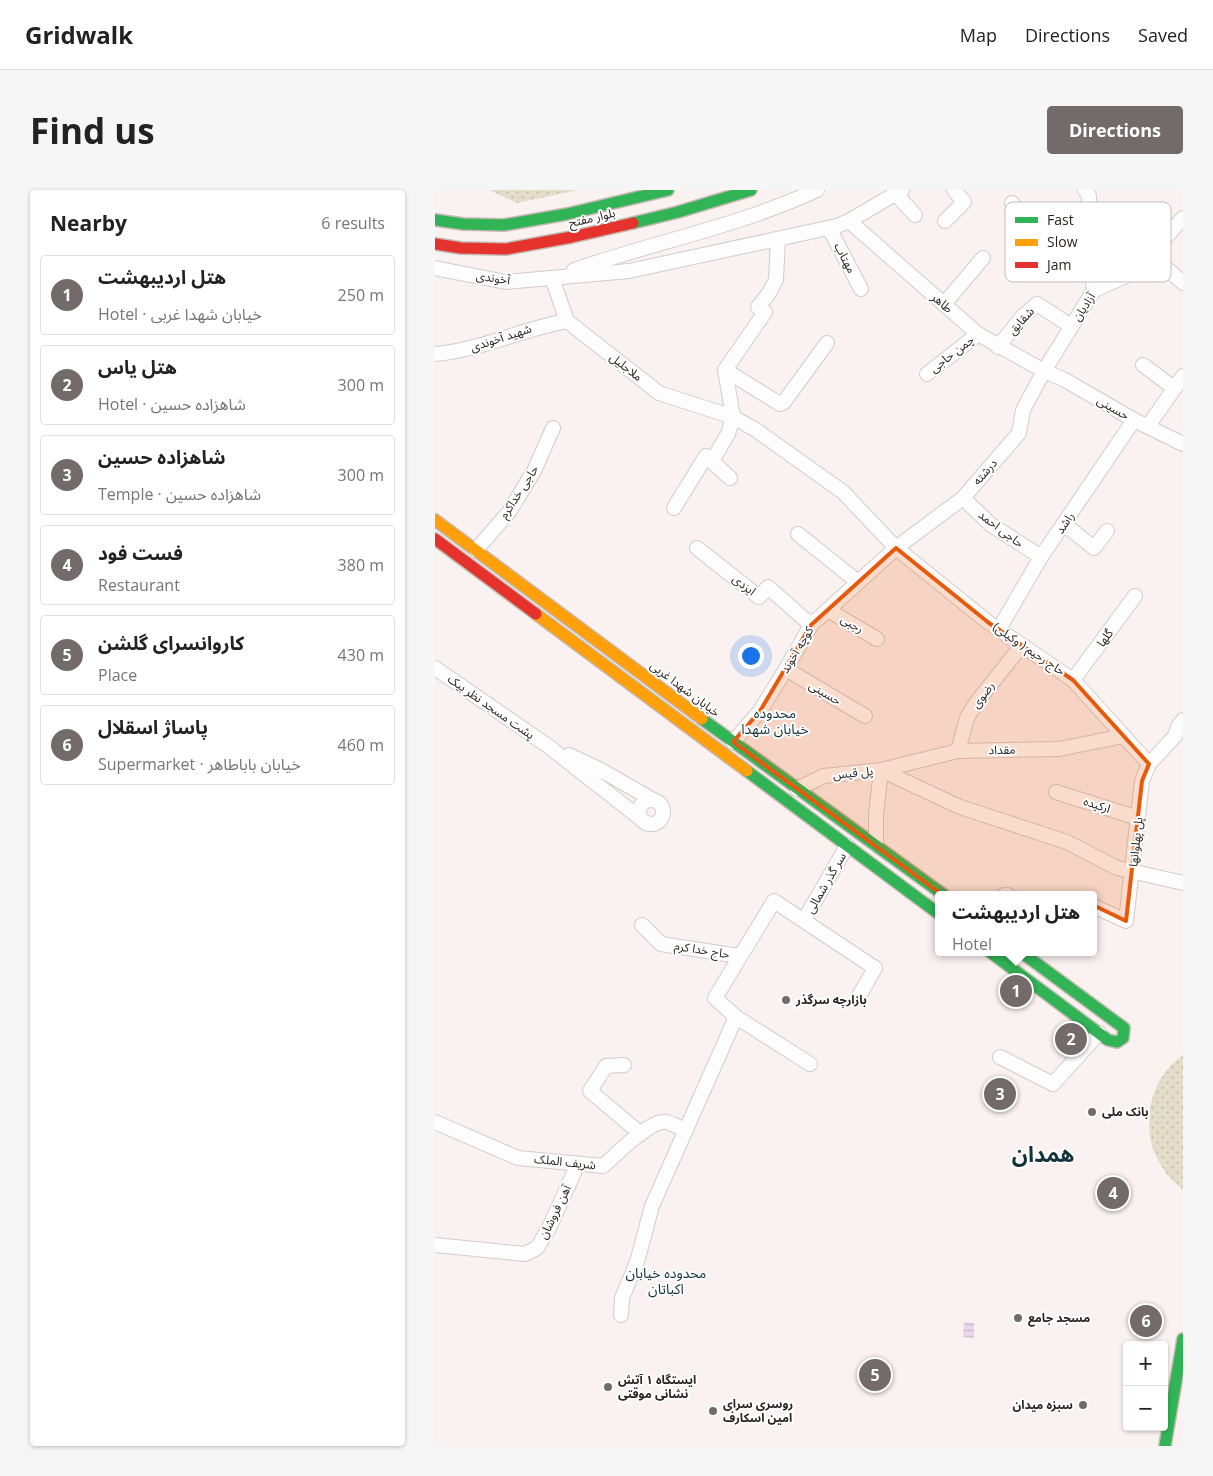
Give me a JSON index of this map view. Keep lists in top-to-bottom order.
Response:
{
  "streets": {
    "main road": ["بلوار مفتح", "خیابان شهدا غربی"],
    "street": [
      "مهتاب",
      "آخوندی",
      "طاهر",
      "آزادیان",
      "شقایق",
      "شهید آخوندی",
      "چمن حاجی",
      "ملاجلیل",
      "حسینی",
      "درشته",
      "حاجی خداکرم",
      "راشد",
      "حاجی احمد",
      "ایزدی",
      "رجبی",
      "گلها",
      "حاج رحیم ( وکیلی)",
      "کوچه آخوند",
      "رضوی",
      "پشت مسجد نظر بیک",
      "مقداد",
      "پل قیس",
      "ارکیده",
      "پل پهلوانها",
      "سر گذر شمالی",
      "حاج خدا کرم",
      "شریف الملک",
      "آهن فروشان"
    ]
  },
  "crossings": [
    ["طاهر", "آزادیان"],
    ["طاهر", "شقایق"],
    ["طاهر", "چمن حاجی"],
    ["طاهر", "حسینی"],
    ["طاهر", "درشته"],
    ["آزادیان", "شقایق"],
    ["آزادیان", "حسینی"],
    ["آزادیان", "درشته"],
    ["شهید آخوندی", "ملاجلیل"],
    ["ملاجلیل", "درشته"],
    ["ملاجلیل", "حاج رحیم ( وکیلی)"],
    ["ملاجلیل", "کوچه آخوند"],
    ["حسینی", "درشته"],
    ["حسینی", "راشد"],
    ["حسینی", "کوچه آخوند"],
    ["درشته", "حاجی احمد"],
    ["درشته", "حاج رحیم ( وکیلی)"],
    ["درشته", "کوچه آخوند"],
    ["حاجی خداکرم", "خیابان شهدا غربی"],
    ["راشد", "حاجی احمد"],
    ["راشد", "حاج رحیم ( وکیلی)"],
    ["ایزدی", "کوچه آخوند"],
    ["رجبی", "کوچه آخوند"],
    ["گلها", "حاج رحیم ( وکیلی)"],
    ["حاج رحیم ( وکیلی)", "کوچه آخوند"],
    ["حاج رحیم ( وکیلی)", "رضوی"],
    ["حاج رحیم ( وکیلی)", "مقداد"],
    ["حاج رحیم ( وکیلی)", "پل پهلوانها"],
    ["کوچه آخوند", "خیابان شهدا غربی"],
    ["خیابان شهدا غربی", "پل قیس"],
    ["رضوی", "مقداد"],
    ["مقداد", "پل قیس"],
    ["ارکیده", "پل پهلوانها"],
    ["شریف الملک", "آهن فروشان"]
  ],
  "districts": ["محدوده خیابان شهدا", "همدان", "محدوده خیابان اکباتان"],
  "places": [
    "بازارچه سرگذر",
    "بانک ملی",
    "مسجد جامع",
    "ایستگاه ۱ آتش نشانی موقتی",
    "سبزه میدان",
    "روسری سرای امین اسکارف"
  ],
  "legend": ["Fast", "Slow", "Jam"],
  "page": {
    "header": "Gridwalk",
    "nav": ["Map", "Directions", "Saved"],
    "buttons": "Directions",
    "title": "Find us",
    "heading": ["Nearby", "6 results"],
    "list": [
      {
        "mark": "1",
        "name": "هتل اردیبهشت",
        "note": "Hotel · خیابان شهدا غربی",
        "value": "250 m"
      },
      {
        "mark": "2",
        "name": "هتل یاس",
        "note": "Hotel · شاهزاده حسین",
        "value": "300 m"
      },
      {
        "mark": "3",
        "name": "شاهزاده حسین",
        "note": "Temple · شاهزاده حسین",
        "value": "300 m"
      },
      {
        "mark": "4",
        "name": "فست فود",
        "note": "Restaurant",
        "value": "380 m"
      },
      {
        "mark": "5",
        "name": "کاروانسرای گلشن",
        "note": "Place",
        "value": "430 m"
      },
      {
        "mark": "6",
        "name": "پاساژ اسقلال",
        "note": "Supermarket · خیابان باباطاهر",
        "value": "460 m"
      }
    ],
    "popup": ["هتل اردیبهشت", "Hotel"],
    "pins": [
      "1",
      "2",
      "3",
      "4",
      "6",
      "5"
    ],
    "map_buttons": ["+", "−"]
  }
}
